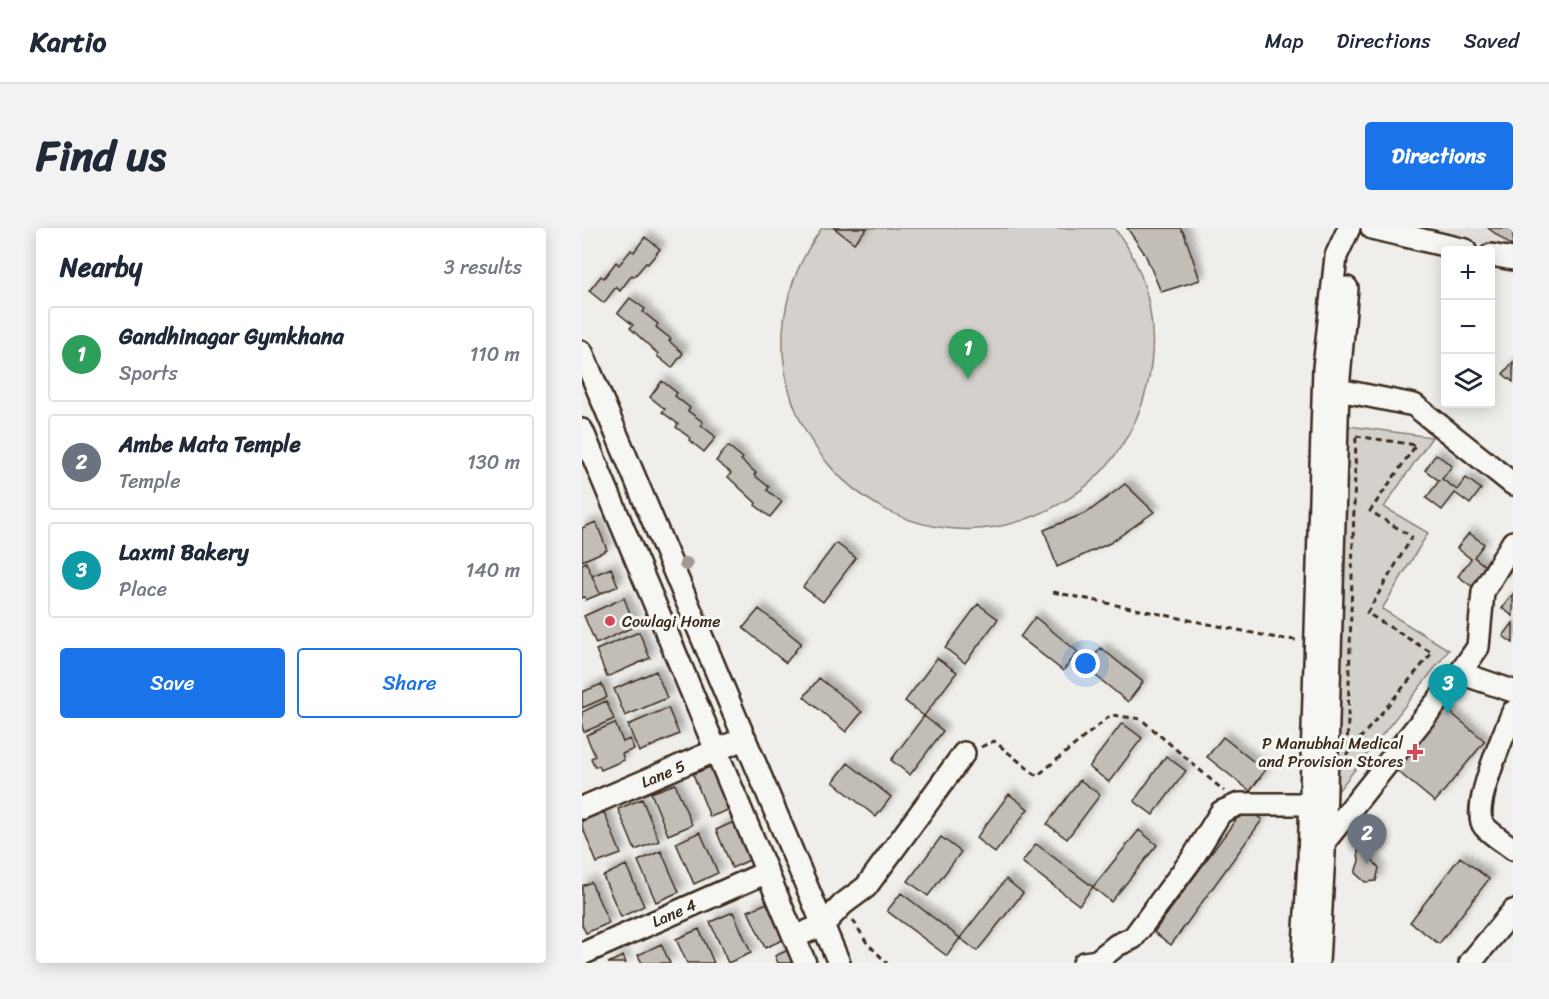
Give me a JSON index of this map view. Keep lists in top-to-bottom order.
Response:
{
  "streets": {
    "street": ["Lane 5", "Lane 4"]
  },
  "places": {
    "other": ["Cowlagi Home"],
    "health": ["P Manubhai Medical and Provision Stores"]
  },
  "page": {
    "header": "Kartio",
    "nav": ["Map", "Directions", "Saved"],
    "title": "Find us",
    "buttons": [
      "Directions",
      ["Save", "Share"]
    ],
    "heading": ["Nearby", "3 results"],
    "map_buttons": ["+", "−"],
    "list": [
      {
        "mark": "1",
        "name": "Gandhinagar Gymkhana",
        "note": "Sports",
        "value": "110 m"
      },
      {
        "mark": "2",
        "name": "Ambe Mata Temple",
        "note": "Temple",
        "value": "130 m"
      },
      {
        "mark": "3",
        "name": "Laxmi Bakery",
        "note": "Place",
        "value": "140 m"
      }
    ],
    "pins": ["1", "3", "2"]
  }
}
